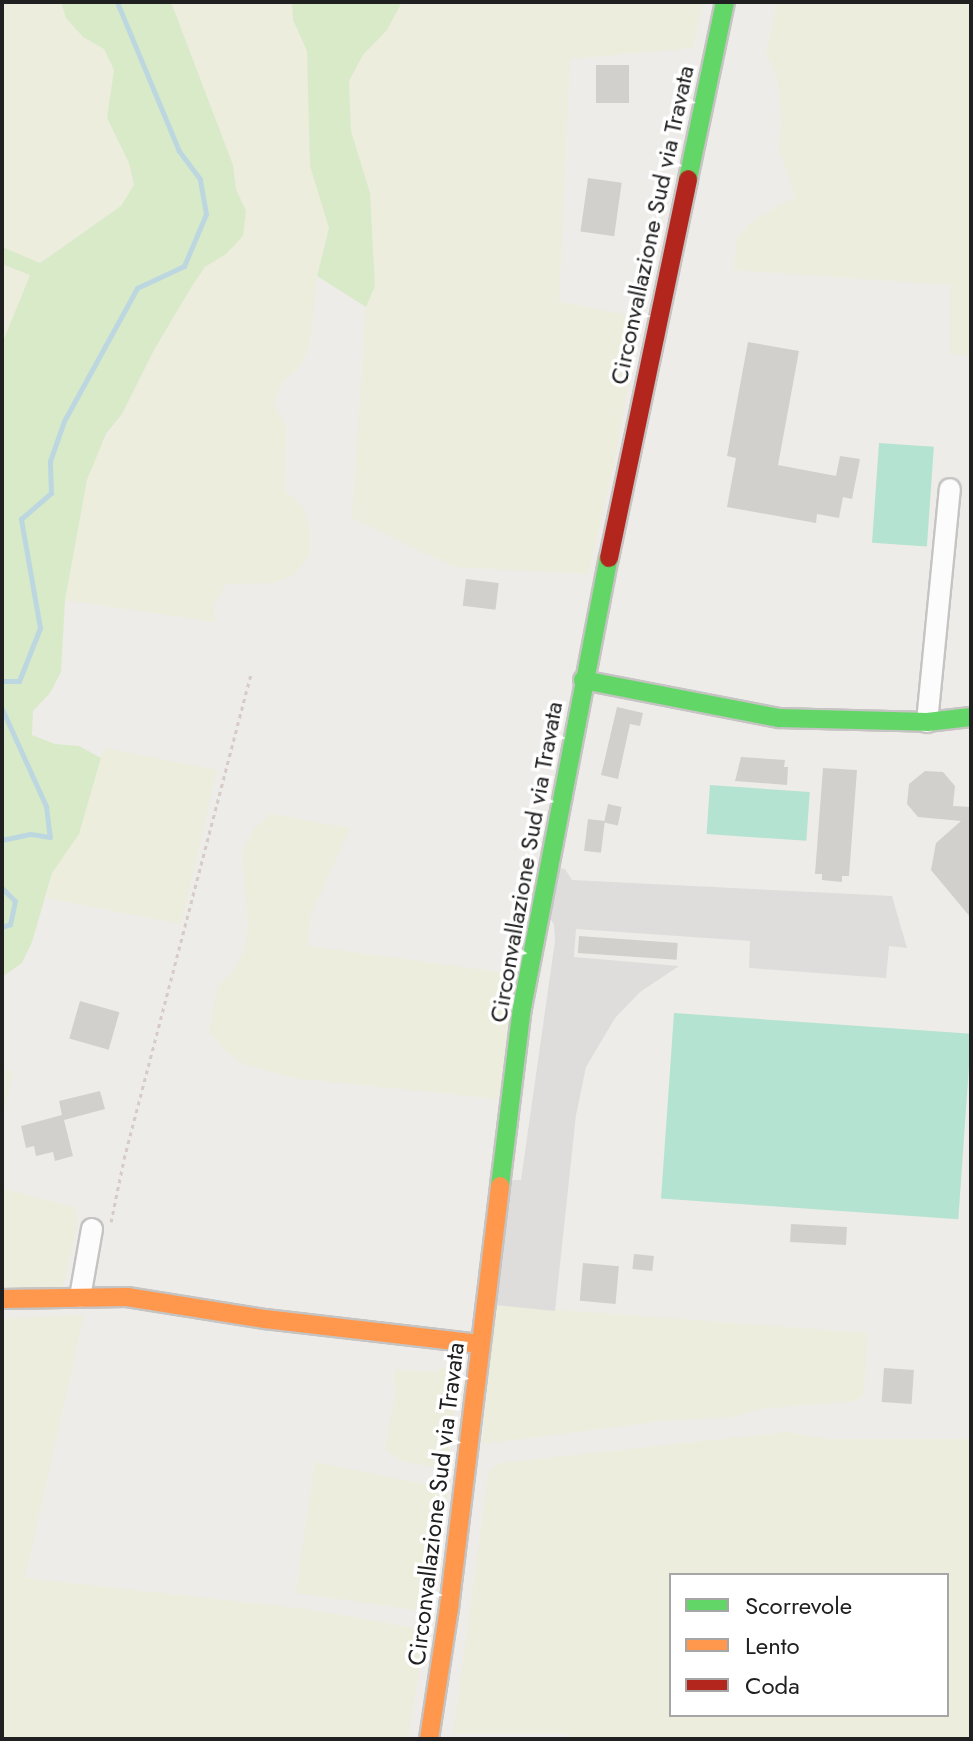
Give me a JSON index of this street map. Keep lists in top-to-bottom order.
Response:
{
  "streets": {
    "street": ["Circonvallazione Sud via Travata"]
  },
  "legend": ["Scorrevole", "Lento", "Coda"]
}
